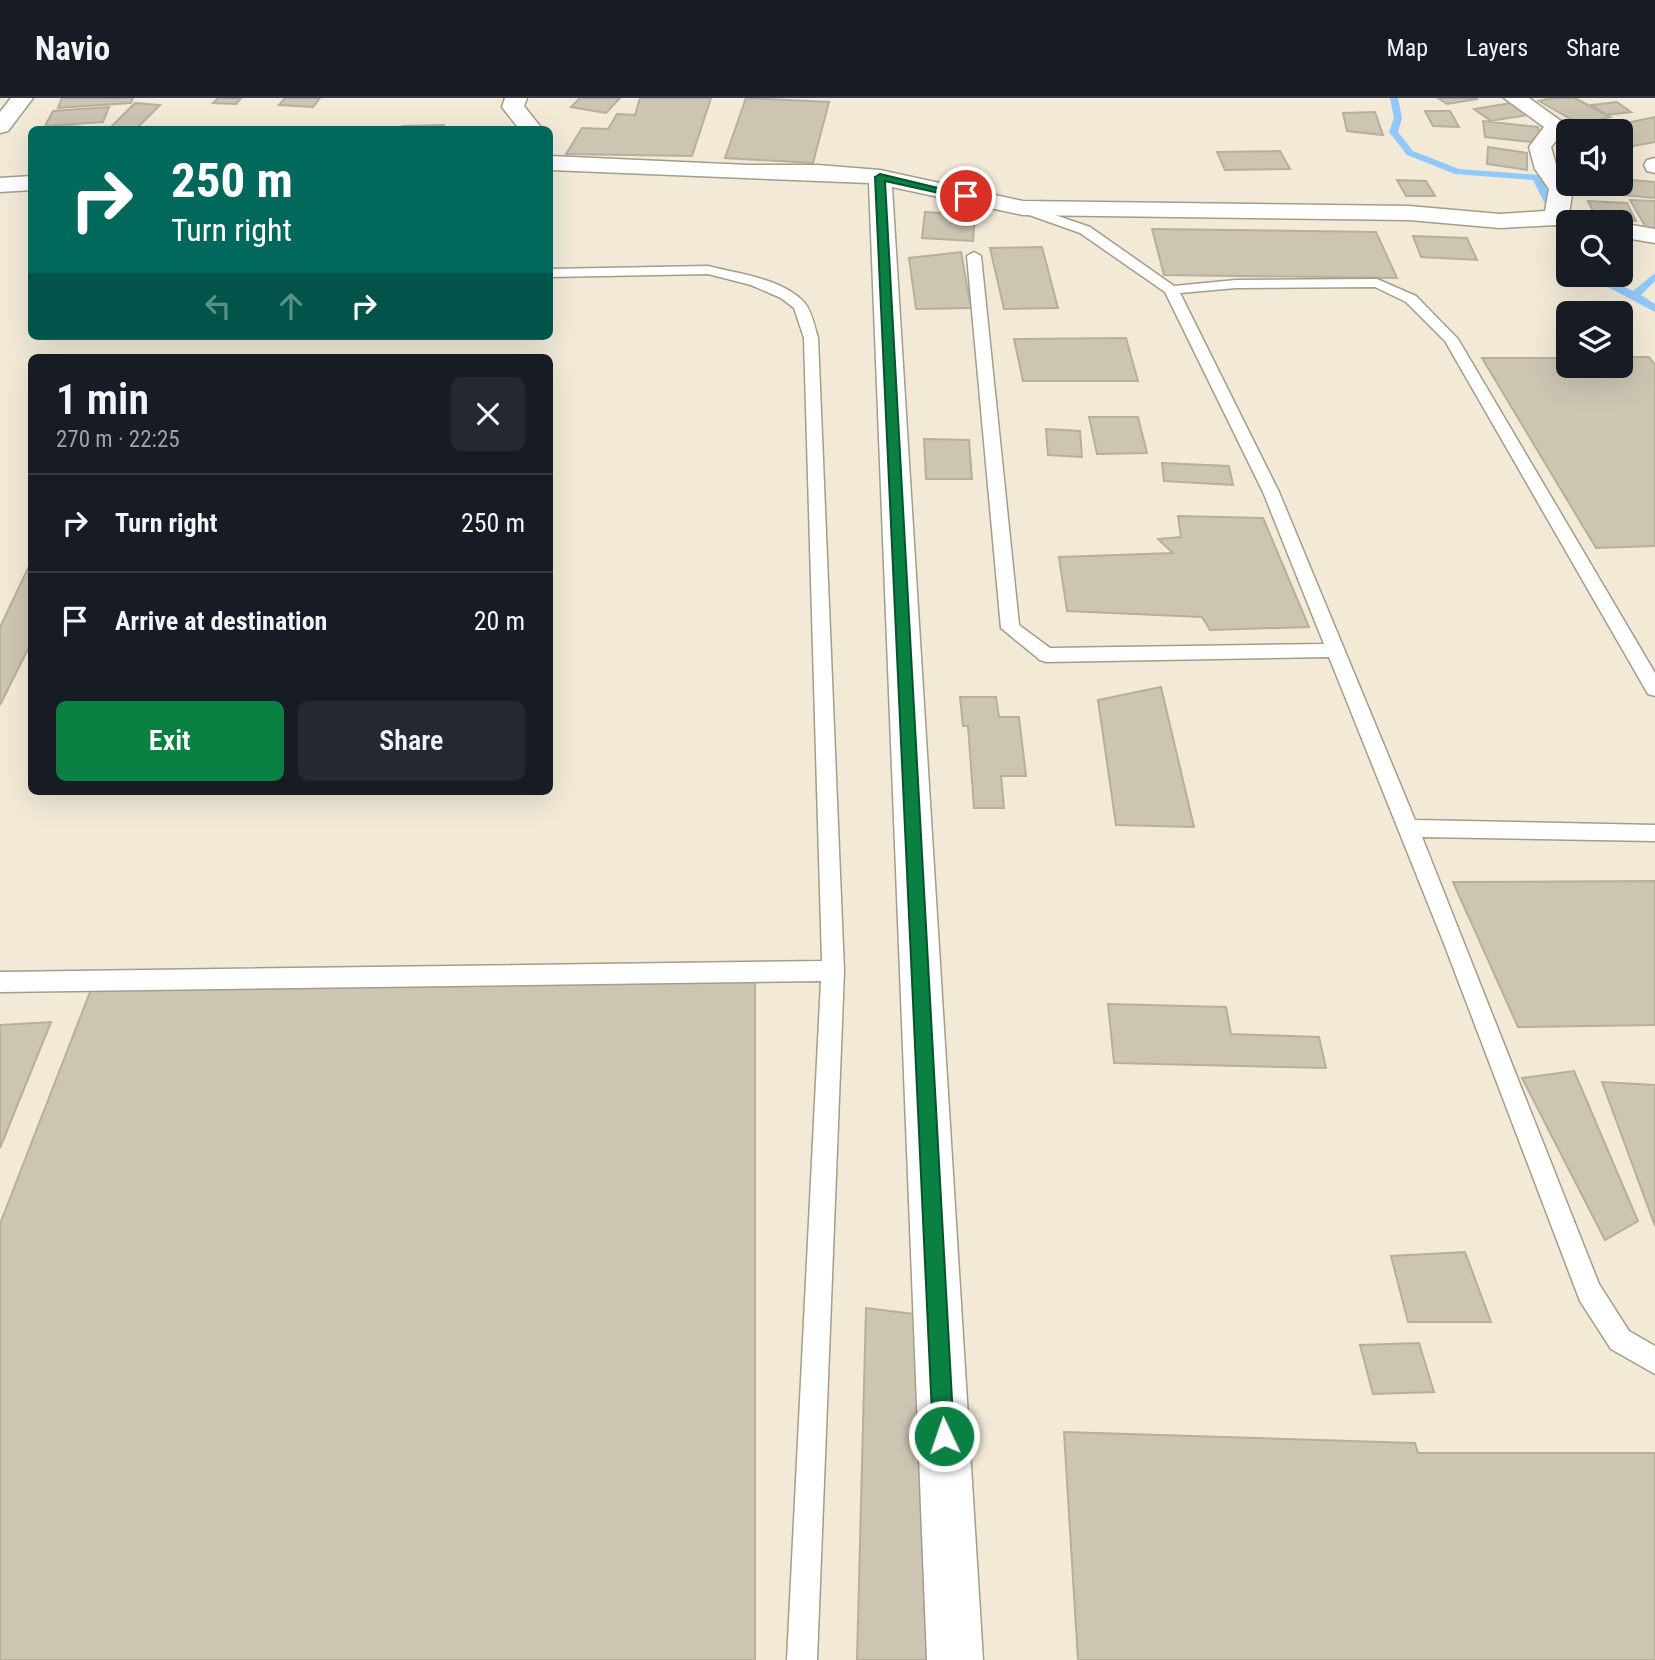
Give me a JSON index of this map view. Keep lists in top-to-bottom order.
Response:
{
  "page": {
    "header": "Navio",
    "nav": ["Map", "Layers", "Share"],
    "turn": ["250 m", "Turn right"],
    "heading": ["1 min", "270 m · 22:25"],
    "list": [
      {
        "name": "Turn right",
        "value": "250 m"
      },
      {
        "name": "Arrive at destination",
        "value": "20 m"
      }
    ],
    "buttons": ["Exit", "Share"]
  }
}
